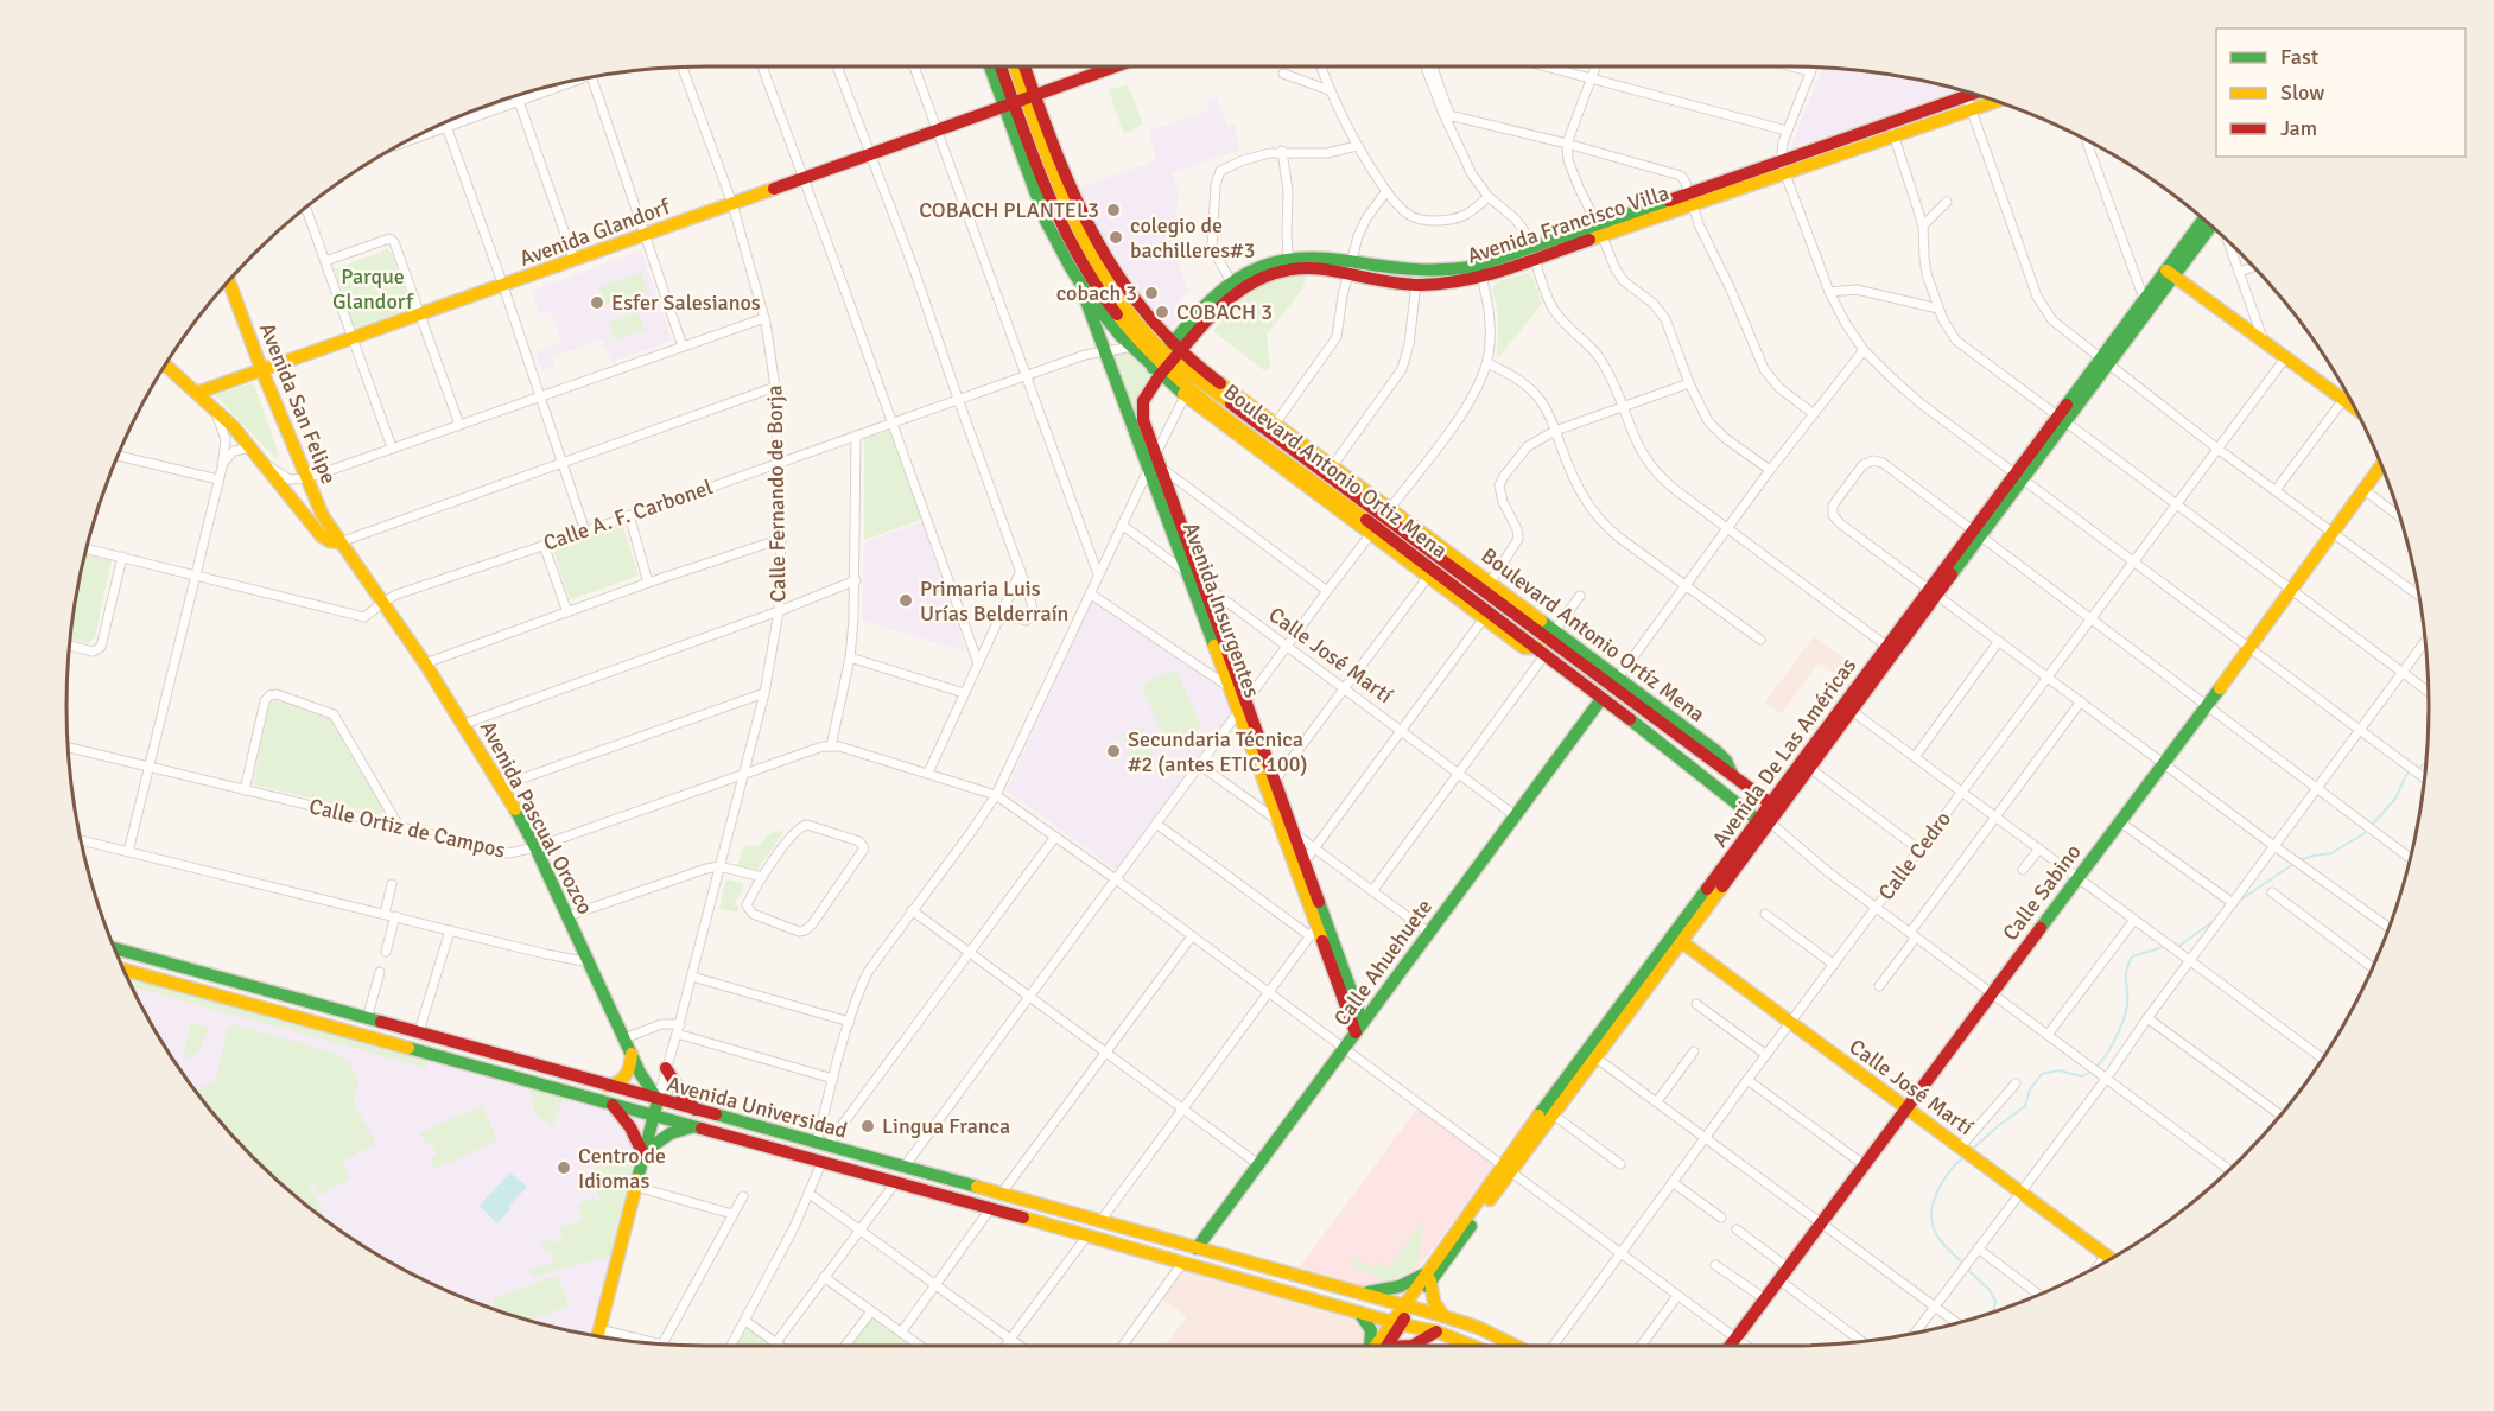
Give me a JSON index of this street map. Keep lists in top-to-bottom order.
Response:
{
  "streets": {
    "main road": [
      "Avenida Francisco Villa",
      "Avenida Glandorf",
      "Avenida San Felipe",
      "Boulevard Antonio Ortiz Mena",
      "Avenida Insurgentes",
      "Boulevard Antonio Ortíz Mena",
      "Calle José Martí",
      "Avenida De Las Américas",
      "Avenida Pascual Orozco",
      "Calle Sabino",
      "Calle Ahuehuete",
      "Avenida Universidad"
    ],
    "street": [
      "Calle Fernando de Borja",
      "Calle A. F. Carbonel",
      "Calle Ortiz de Campos",
      "Calle Cedro"
    ]
  },
  "crossings": [
    ["Avenida Francisco Villa", "Boulevard Antonio Ortiz Mena"],
    ["Avenida Francisco Villa", "Calle A. F. Carbonel"],
    ["Avenida Francisco Villa", "Avenida Insurgentes"],
    ["Avenida Glandorf", "Avenida San Felipe"],
    ["Avenida Glandorf", "Boulevard Antonio Ortiz Mena"],
    ["Avenida Glandorf", "Calle Fernando de Borja"],
    ["Avenida Glandorf", "Avenida Pascual Orozco"],
    ["Avenida San Felipe", "Avenida Pascual Orozco"],
    ["Boulevard Antonio Ortiz Mena", "Calle A. F. Carbonel"],
    ["Boulevard Antonio Ortiz Mena", "Avenida Insurgentes"],
    ["Boulevard Antonio Ortiz Mena", "Boulevard Antonio Ortíz Mena"],
    ["Boulevard Antonio Ortiz Mena", "Avenida De Las Américas"],
    ["Boulevard Antonio Ortiz Mena", "Calle Ahuehuete"],
    ["Calle Fernando de Borja", "Calle A. F. Carbonel"],
    ["Calle Fernando de Borja", "Avenida Pascual Orozco"],
    ["Calle Fernando de Borja", "Calle Ortiz de Campos"],
    ["Calle Fernando de Borja", "Avenida Universidad"],
    ["Calle A. F. Carbonel", "Avenida Insurgentes"],
    ["Calle A. F. Carbonel", "Avenida Pascual Orozco"],
    ["Avenida Insurgentes", "Calle José Martí"],
    ["Avenida Insurgentes", "Calle Ahuehuete"],
    ["Calle José Martí", "Avenida De Las Américas"],
    ["Calle José Martí", "Calle Cedro"],
    ["Calle José Martí", "Calle Sabino"],
    ["Calle José Martí", "Calle Ahuehuete"],
    ["Avenida De Las Américas", "Avenida Universidad"],
    ["Avenida Pascual Orozco", "Calle Ortiz de Campos"],
    ["Avenida Pascual Orozco", "Avenida Universidad"],
    ["Calle Ahuehuete", "Avenida Universidad"]
  ],
  "parks": ["Parque Glandorf"],
  "places": [
    "COBACH PLANTEL3",
    "colegio de bachilleres#3",
    "cobach 3",
    "Esfer Salesianos",
    "COBACH 3",
    "Primaria Luis Urías Belderraín",
    "Secundaria Técnica #2 (antes ETIC 100)",
    "Lingua Franca",
    "Centro de Idiomas"
  ],
  "legend": ["Fast", "Slow", "Jam"]
}
